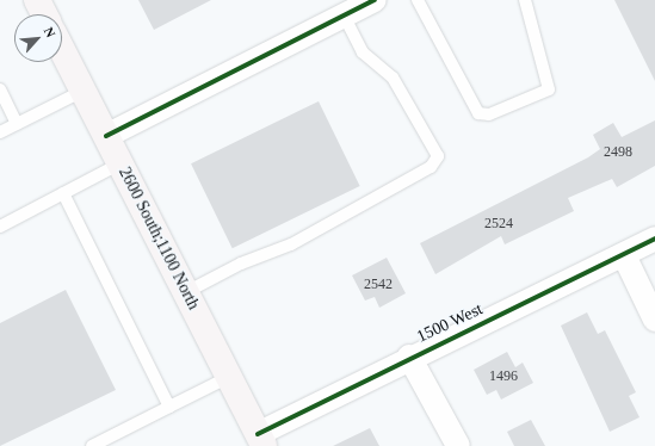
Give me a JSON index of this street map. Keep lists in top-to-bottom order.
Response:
{
  "streets": {
    "main road": ["2600 South;1100 North"],
    "street": ["1500 West"]
  },
  "crossings": [
    ["2600 South;1100 North", "1500 West"]
  ],
  "house_numbers": [
    "2498",
    "2524",
    "2542",
    "1496"
  ],
  "north": "top right"
}
